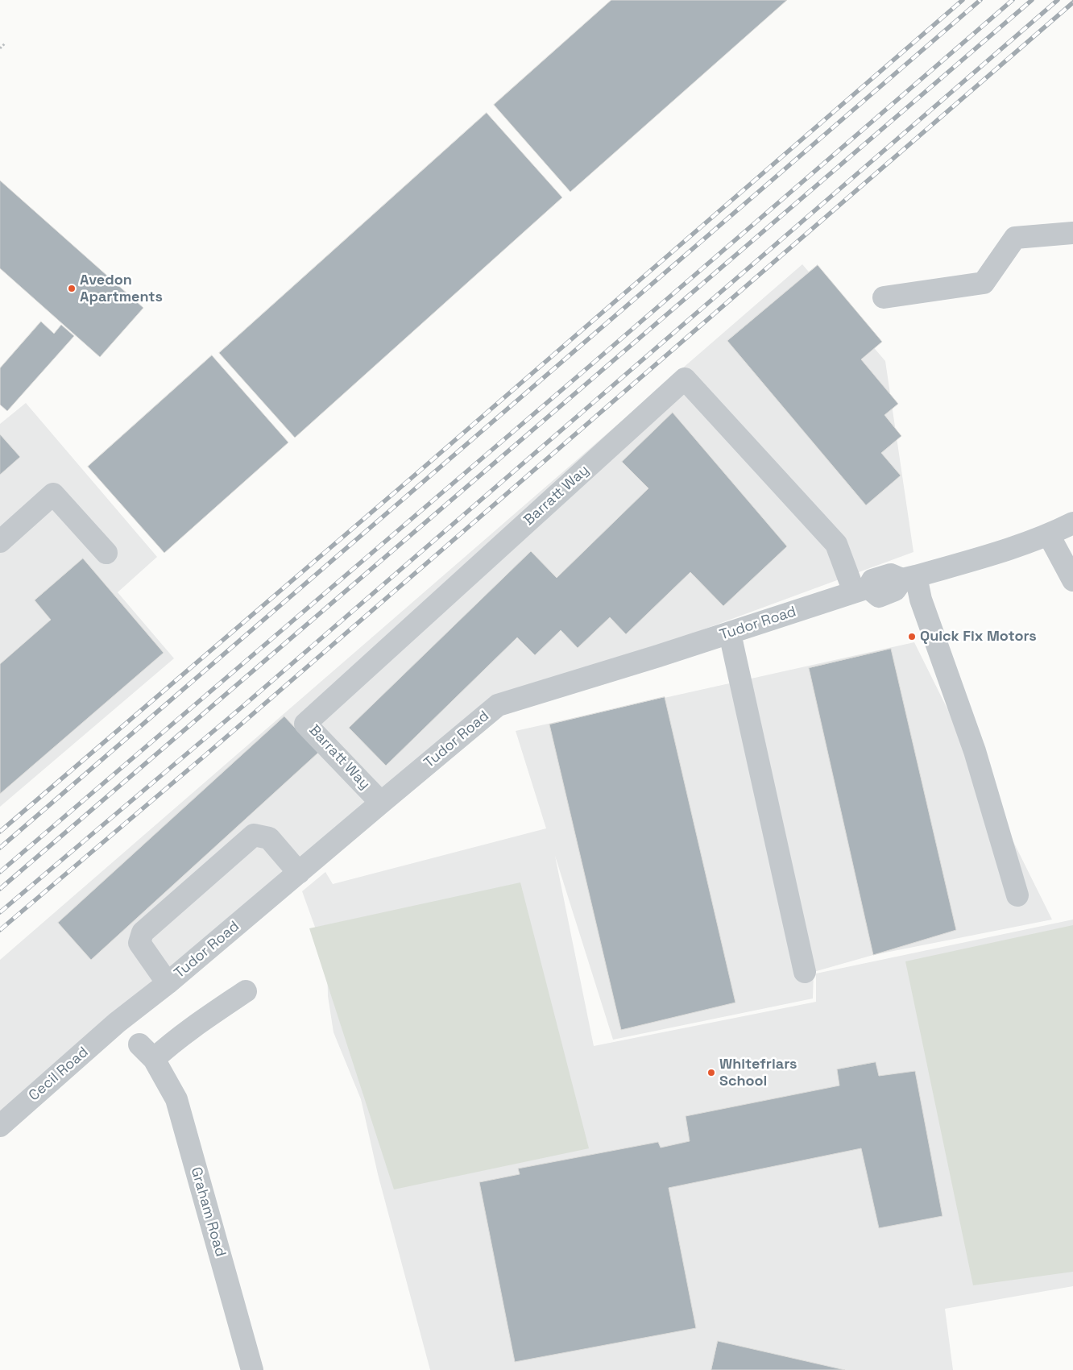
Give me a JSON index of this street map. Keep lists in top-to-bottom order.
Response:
{
  "streets": {
    "street": [
      "Barratt Way",
      "Tudor Road",
      "Cecil Road",
      "Graham Road"
    ]
  },
  "crossings": [
    ["Barratt Way", "Tudor Road"],
    ["Tudor Road", "Cecil Road"]
  ],
  "places": ["Avedon Apartments", "Quick Fix Motors", "Whitefriars School"]
}
